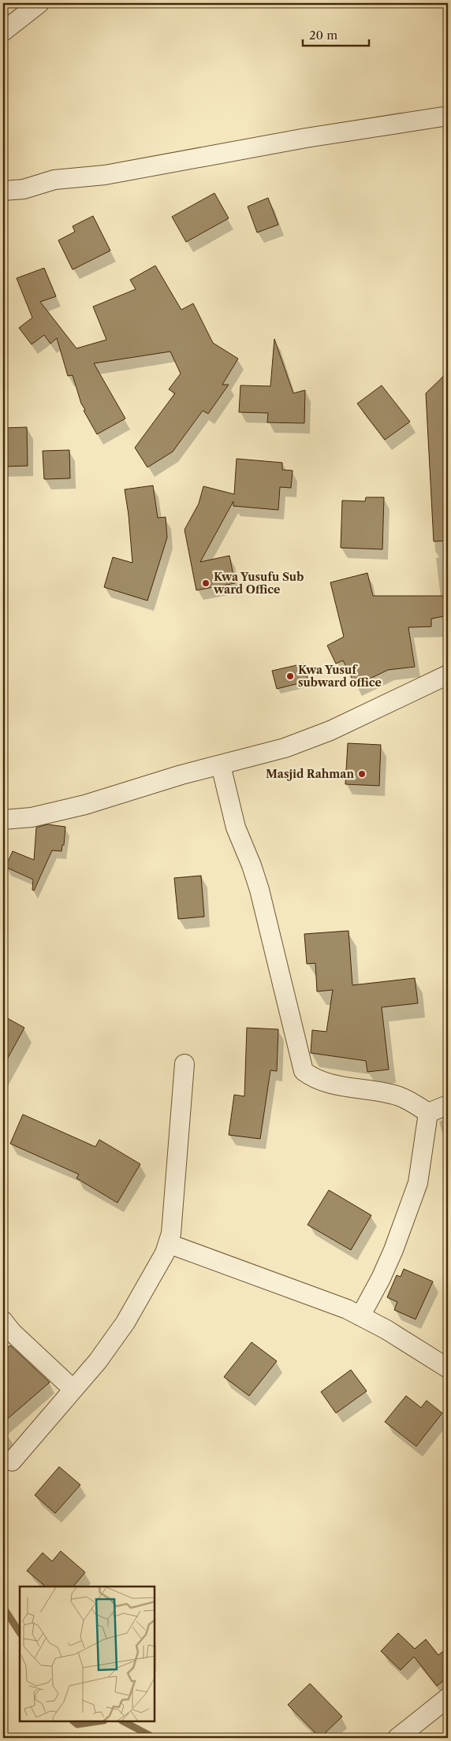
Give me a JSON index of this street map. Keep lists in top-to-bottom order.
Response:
{
  "places": ["Kwa Yusufu Sub ward Office", "Kwa Yusuf subward office", "Masjid Rahman"],
  "scale_bar": "20 m"
}
